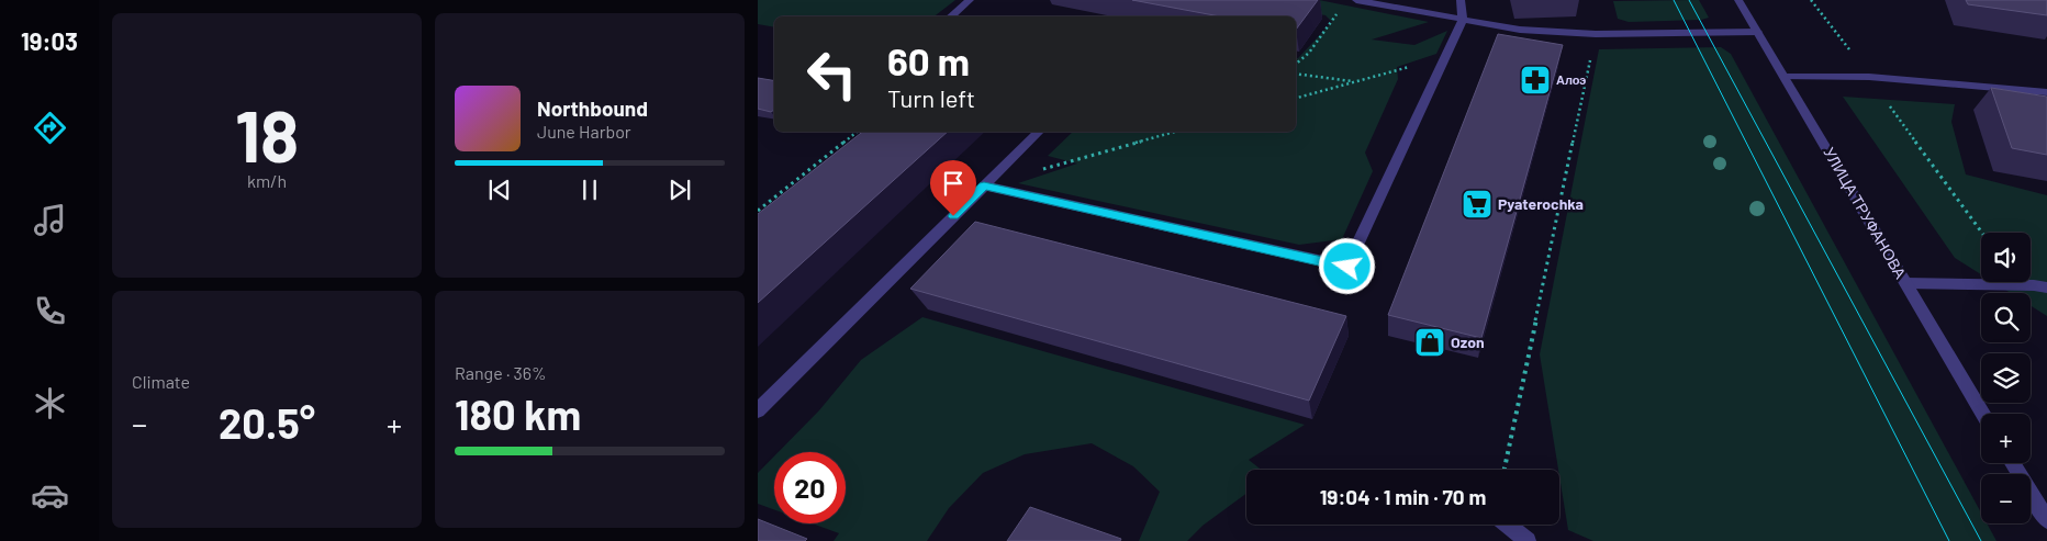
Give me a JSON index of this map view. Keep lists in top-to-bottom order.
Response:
{
  "streets": {
    "street": ["УЛИЦА ТРУФАНОВА"]
  },
  "places": {
    "pharmacy": ["Алоэ"],
    "supermarket": ["Pyaterochka"],
    "shop": ["Ozon"]
  },
  "page": {
    "tabs": "19:03",
    "tile": [
      ["18", "km/h"],
      "Climate",
      ["Range · 36%", "180 km"]
    ],
    "turn": ["60 m", "Turn left"],
    "song": ["Northbound", "June Harbor"],
    "map_buttons": ["+", "−"],
    "heat": ["−", "20.5°", "+"],
    "limit": "20",
    "trip": "19:04 · 1 min · 70 m"
  }
}
